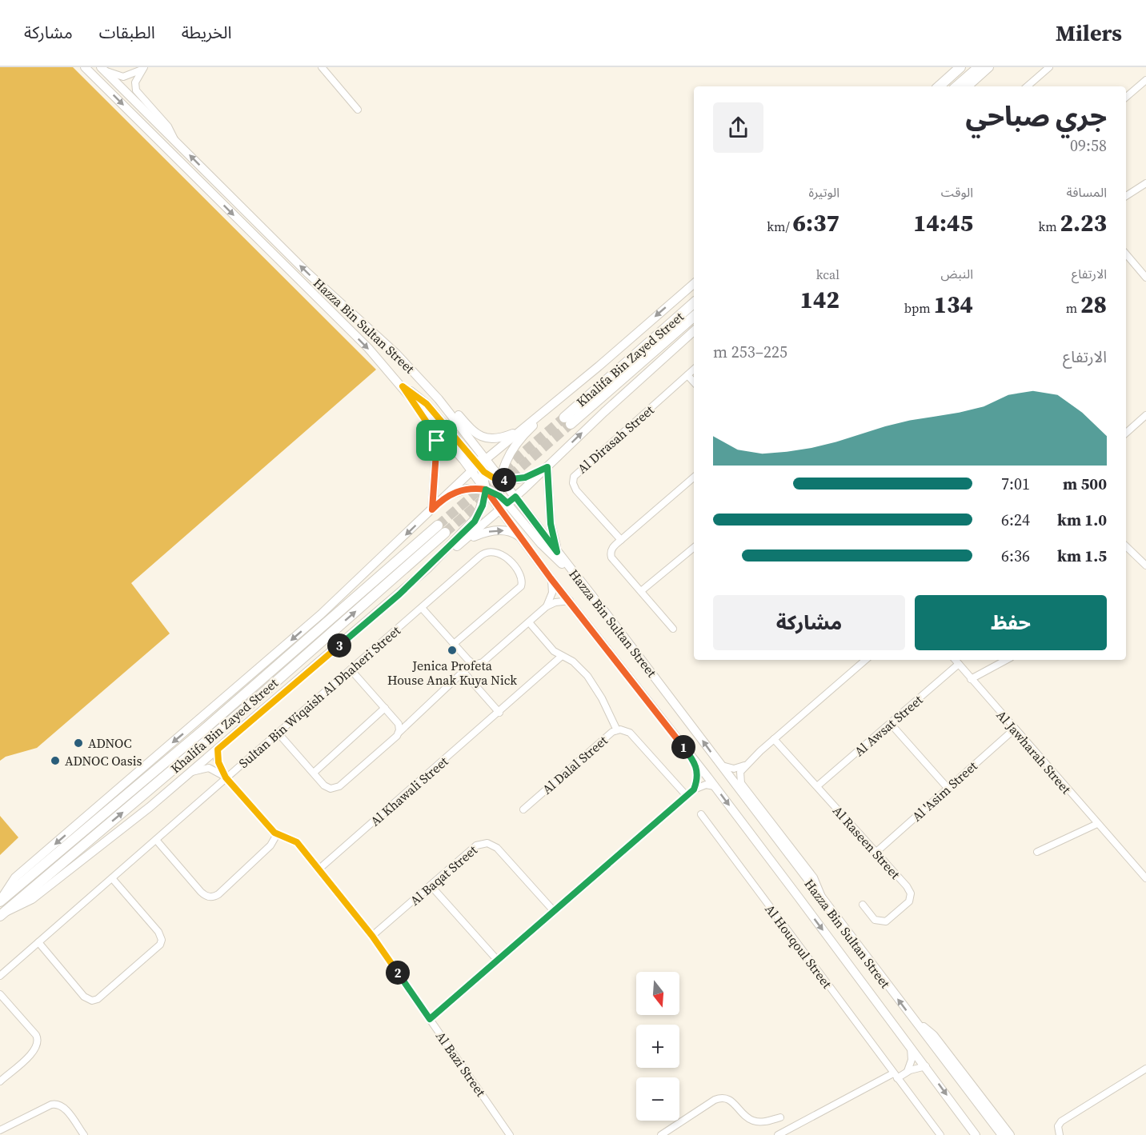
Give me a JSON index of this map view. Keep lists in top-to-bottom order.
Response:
{
  "streets": {
    "highway": ["Khalifa Bin Zayed Street"],
    "main road": ["Hazza Bin Sultan Street"],
    "street": [
      "Al Dirasah Street",
      "Sultan Bin Wiqaish Al Dhaheri Street",
      "Al Awsat Street",
      "Al Jawharah Street",
      "Al Dalal Street",
      "Al Khawali Street",
      "Al 'Asim Street",
      "Al Raseen Street",
      "Al Baqat Street",
      "Al Houqoul Street",
      "Al Bazi Street"
    ]
  },
  "crossings": [
    ["Sultan Bin Wiqaish Al Dhaheri Street", "Al Bazi Street"],
    ["Al Awsat Street", "Al Jawharah Street"],
    ["Al Awsat Street", "Al Raseen Street"],
    ["Al Jawharah Street", "Al 'Asim Street"],
    ["Al Khawali Street", "Al Bazi Street"],
    ["Al 'Asim Street", "Al Raseen Street"],
    ["Al Baqat Street", "Al Bazi Street"]
  ],
  "places": ["Jenica Profeta House Anak Kuya Nick", "ADNOC", "ADNOC Oasis"],
  "north": "bottom",
  "page": {
    "header": "Milers",
    "nav": ["الخريطة", "الطبقات", "مشاركة"],
    "heading": ["جري صباحي", "09:58"],
    "stats": [
      ["المسافة", "2.23 km"],
      ["الوقت", "14:45"],
      ["الوتيرة", "6:37 /km"],
      ["الارتفاع", "28 m"],
      ["النبض", "134 bpm"],
      ["kcal", "142"]
    ],
    "chart": ["الارتفاع", "225–253 m"],
    "list": [
      {
        "name": "500 m",
        "note": "7:01"
      },
      {
        "name": "1.0 km",
        "note": "6:24"
      },
      {
        "name": "1.5 km",
        "note": "6:36"
      }
    ],
    "pins": [
      "4",
      "3",
      "1",
      "2"
    ],
    "buttons": ["حفظ", "مشاركة"],
    "map_buttons": ["+", "−"]
  }
}
